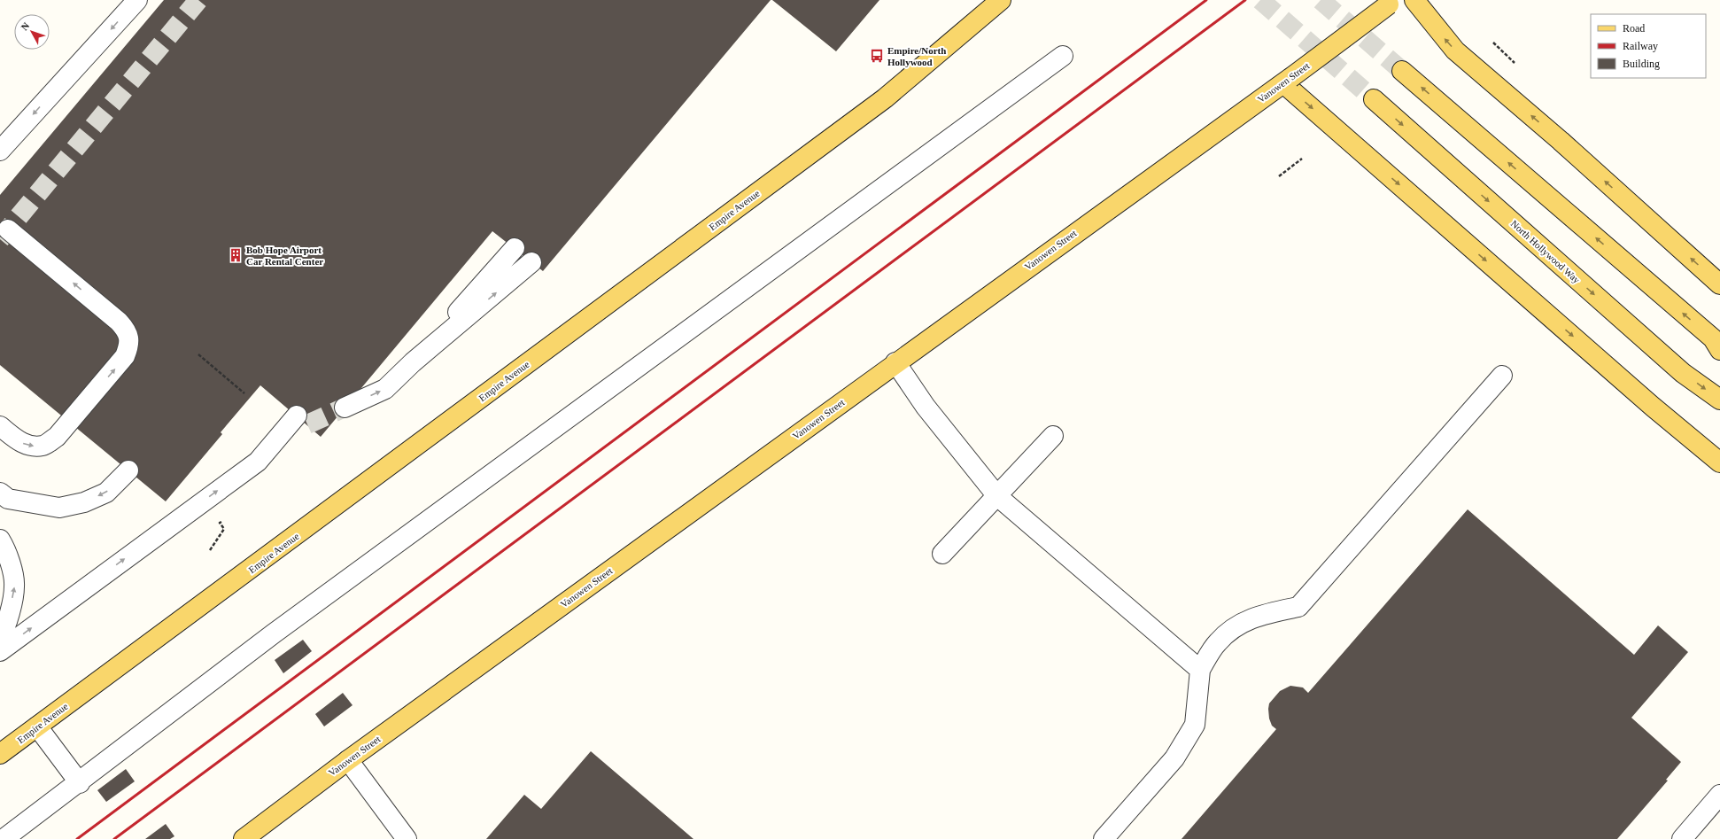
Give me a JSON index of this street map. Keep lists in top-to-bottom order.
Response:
{
  "streets": {
    "main road": ["Vanowen Street", "Empire Avenue", "North Hollywood Way"]
  },
  "places": {
    "bus stop": ["Empire/North Hollywood"],
    "building": ["Bob Hope Airport Car Rental Center"]
  },
  "legend": ["Road", "Railway", "Building"],
  "north": "top left"
}
